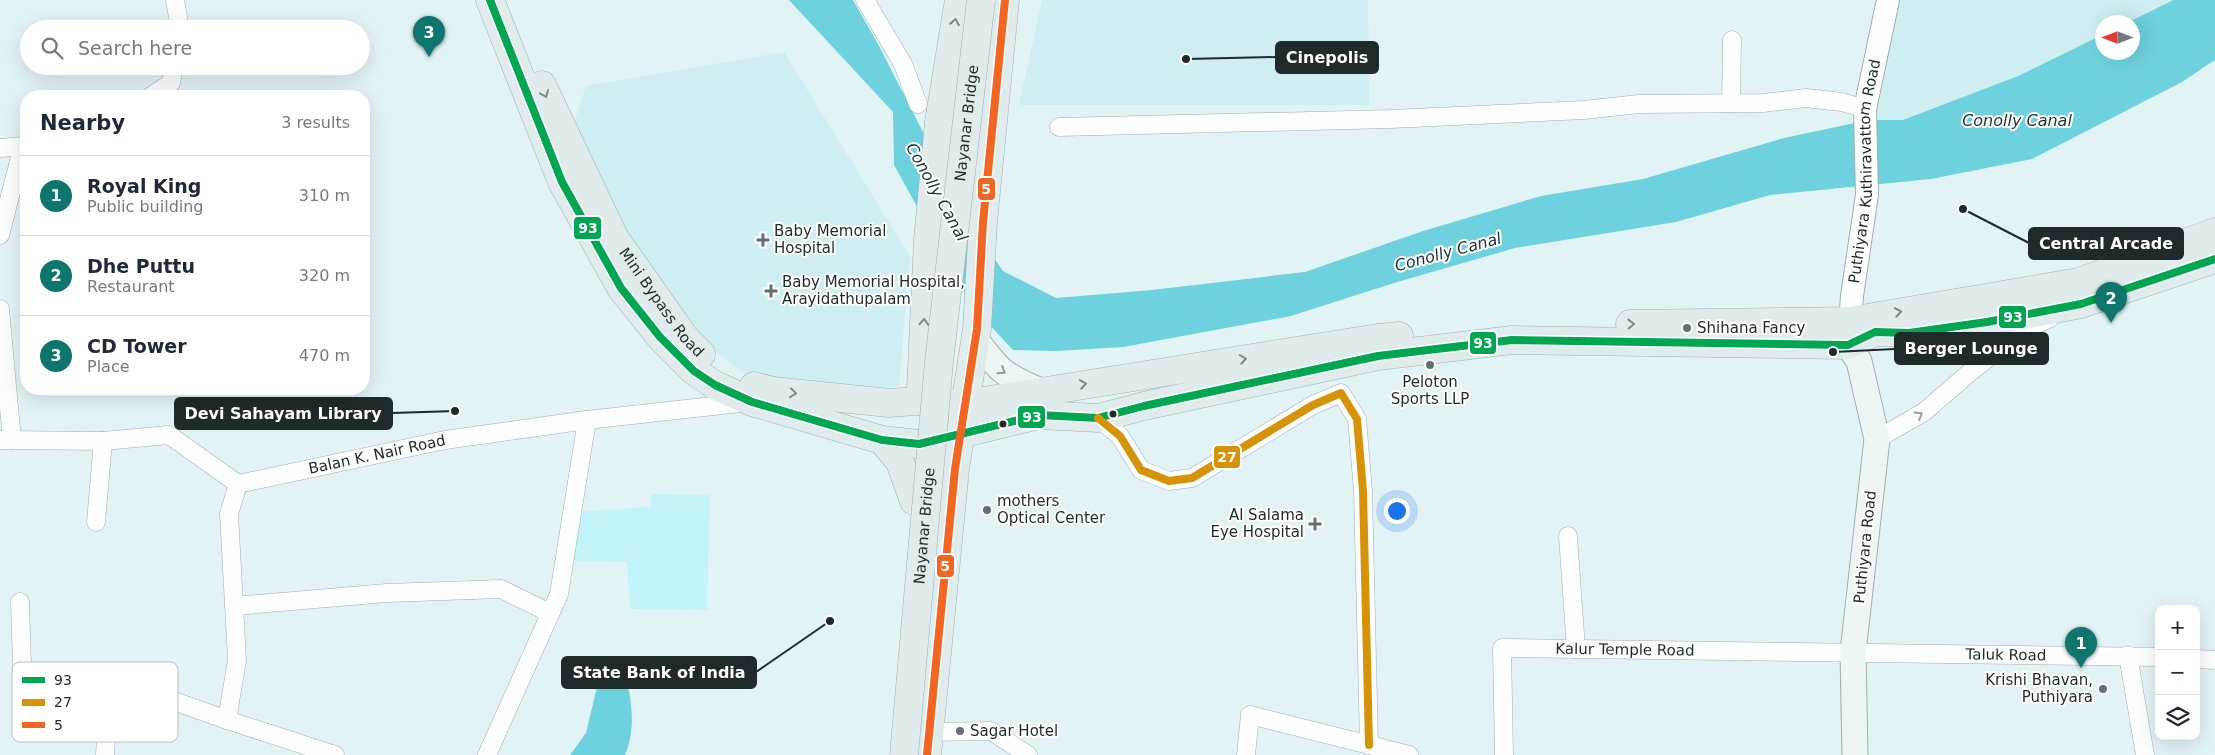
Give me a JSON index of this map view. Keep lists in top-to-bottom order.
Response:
{
  "streets": {
    "main road": ["Nayanar Bridge", "Mini Bypass Road", "Puthiyara Road"],
    "street": [
      "Puthiyara Kuthiravattom Road",
      "Balan K. Nair Road",
      "Kalur Temple Road",
      "Taluk Road"
    ]
  },
  "crossings": [
    ["Puthiyara Kuthiravattom Road", "Mini Bypass Road"],
    ["Puthiyara Kuthiravattom Road", "Puthiyara Road"],
    ["Mini Bypass Road", "Balan K. Nair Road"],
    ["Mini Bypass Road", "Puthiyara Road"],
    ["Puthiyara Road", "Kalur Temple Road"],
    ["Puthiyara Road", "Taluk Road"],
    ["Kalur Temple Road", "Taluk Road"]
  ],
  "water": ["Conolly Canal"],
  "places": {
    "other": [
      "Cinepolis",
      "Central Arcade",
      "Shihana Fancy",
      "Berger Lounge",
      "Peloton Sports LLP",
      "Devi Sahayam Library",
      "mothers Optical Center",
      "State Bank of India",
      "Krishi Bhavan, Puthiyara",
      "Sagar Hotel"
    ],
    "health": ["Baby Memorial Hospital", "Baby Memorial Hospital, Arayidathupalam", "Al Salama Eye Hospital"]
  },
  "lines": ["transit line 93", "transit line 5", "transit line 27"],
  "legend": ["93", "27", "5"],
  "north": "left",
  "page": {
    "pins": ["3", "2", "1"],
    "search": "Search here",
    "heading": ["Nearby", "3 results"],
    "list": [
      {
        "mark": "1",
        "name": "Royal King",
        "note": "Public building",
        "value": "310 m"
      },
      {
        "mark": "2",
        "name": "Dhe Puttu",
        "note": "Restaurant",
        "value": "320 m"
      },
      {
        "mark": "3",
        "name": "CD Tower",
        "note": "Place",
        "value": "470 m"
      }
    ],
    "map_buttons": ["+", "−"]
  }
}
